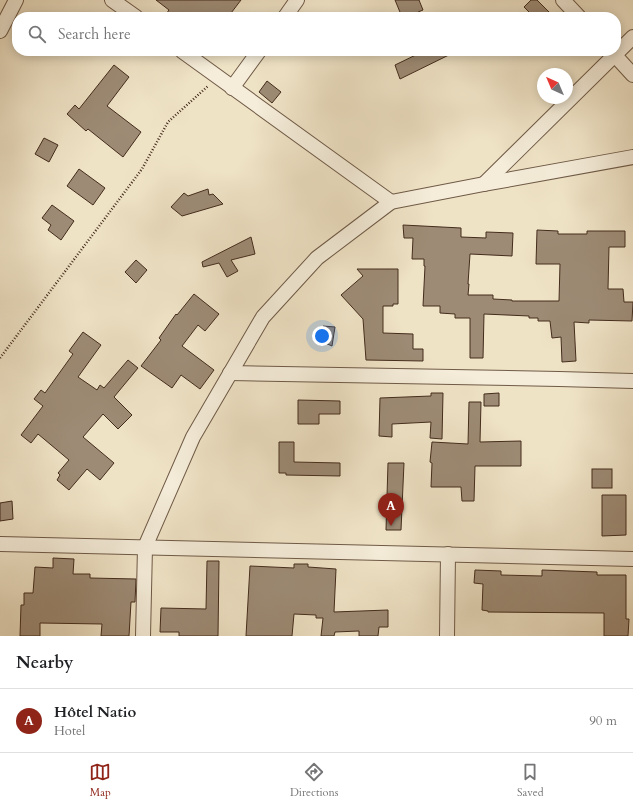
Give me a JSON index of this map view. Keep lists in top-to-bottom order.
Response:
{
  "north": "top left",
  "page": {
    "search": "Search here",
    "pins": "A",
    "heading": "Nearby",
    "list": [
      {
        "mark": "A",
        "name": "Hôtel Natio",
        "note": "Hotel",
        "value": "90 m"
      }
    ],
    "nav": ["Map", "Directions", "Saved"]
  }
}
